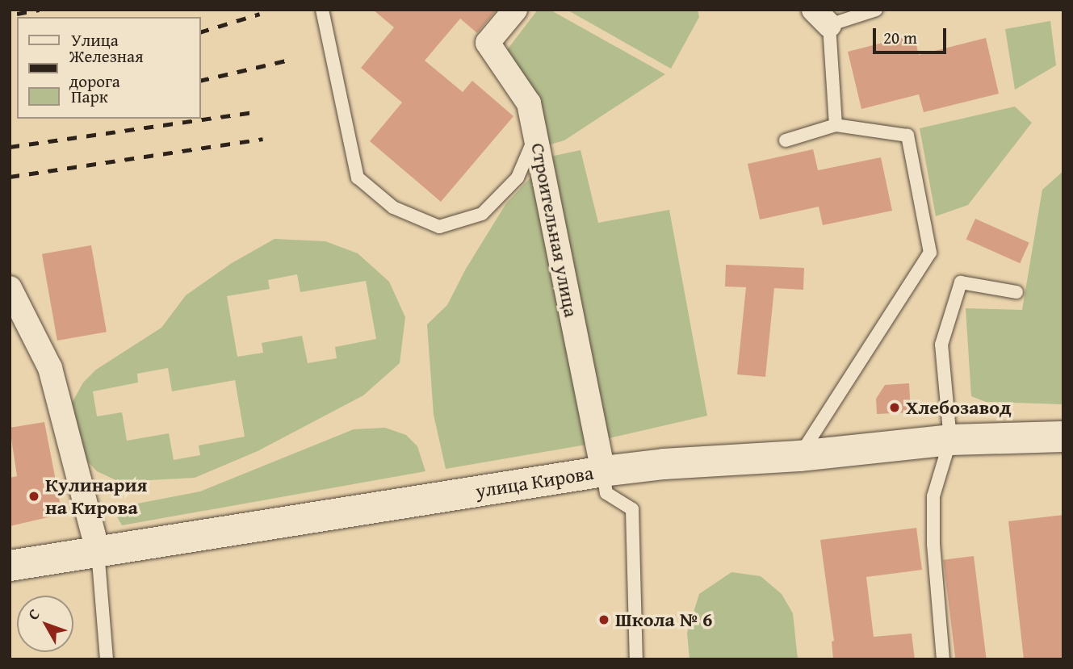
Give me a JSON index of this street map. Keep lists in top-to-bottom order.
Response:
{
  "streets": {
    "street": ["Строительная улица", "улица Кирова"]
  },
  "crossings": [
    ["Строительная улица", "улица Кирова"]
  ],
  "places": ["Хлебозавод", "Кулинария на Кирова", "Школа № 6"],
  "legend": ["Улица", "Железная дорога", "Парк"],
  "scale_bar": "20 m",
  "north": "top left"
}
